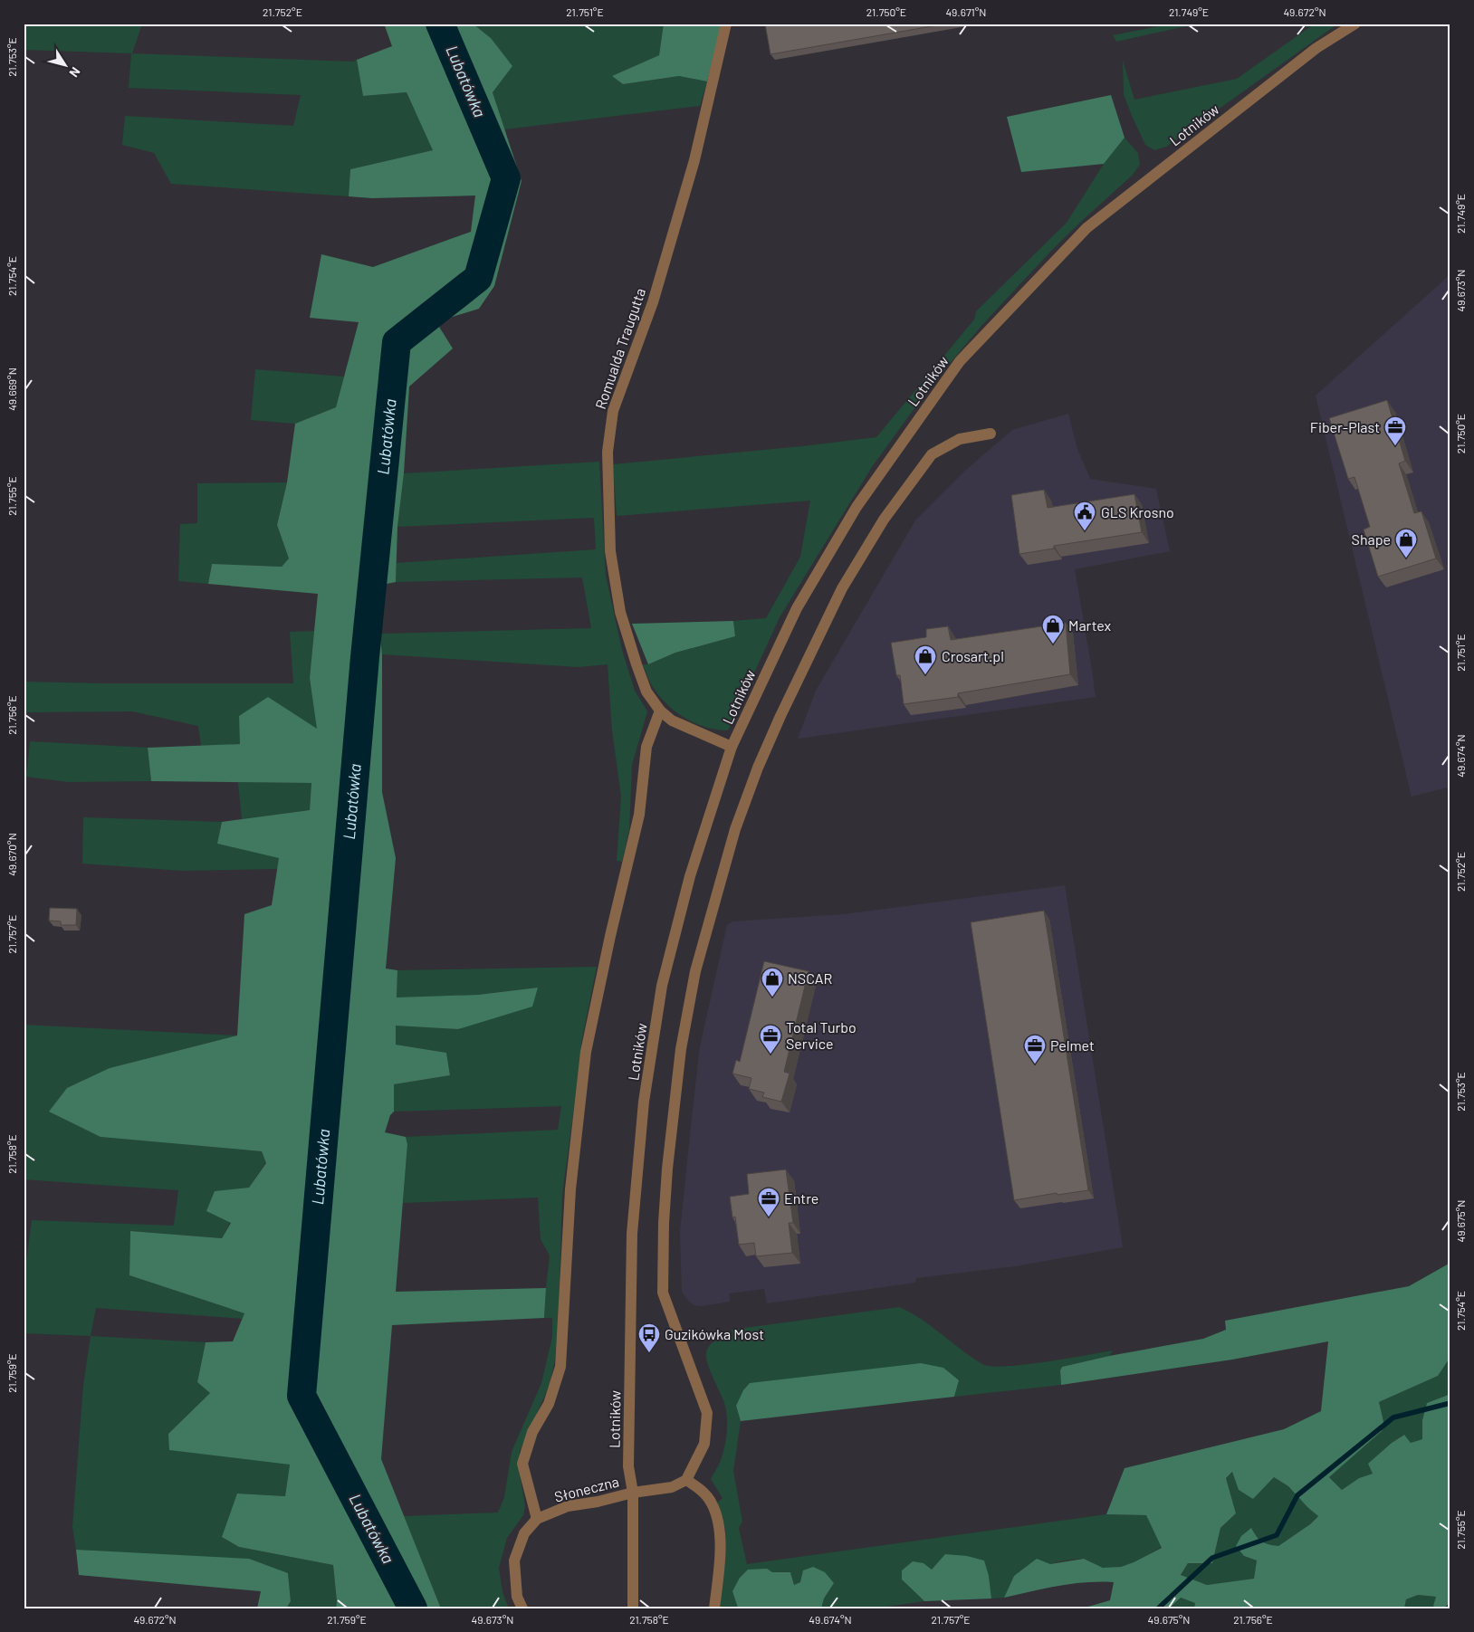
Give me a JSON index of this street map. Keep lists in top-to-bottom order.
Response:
{
  "streets": {
    "street": ["Lotników", "Romualda Traugutta", "Słoneczna"]
  },
  "crossings": [
    ["Lotników", "Romualda Traugutta"],
    ["Lotników", "Słoneczna"]
  ],
  "water": ["Lubatówka"],
  "places": {
    "office": [
      "Fiber-Plast",
      "Total Turbo Service",
      "Pelmet",
      "Entre"
    ],
    "public building": ["GLS Krosno"],
    "shop": [
      "Shape",
      "Martex",
      "Crosart.pl",
      "NSCAR"
    ],
    "bus stop": ["Guzikówka Most"]
  },
  "north": "bottom right",
  "coordinates": [
    "21.752°E",
    "21.751°E",
    "21.750°E",
    "49.671°N",
    "21.749°E",
    "49.672°N",
    "21.753°E",
    "21.754°E",
    "49.673°N",
    "49.669°N",
    "21.755°E",
    "21.756°E",
    "49.674°N",
    "49.670°N",
    "21.757°E",
    "21.758°E",
    "49.675°N",
    "21.759°E"
  ]
}
